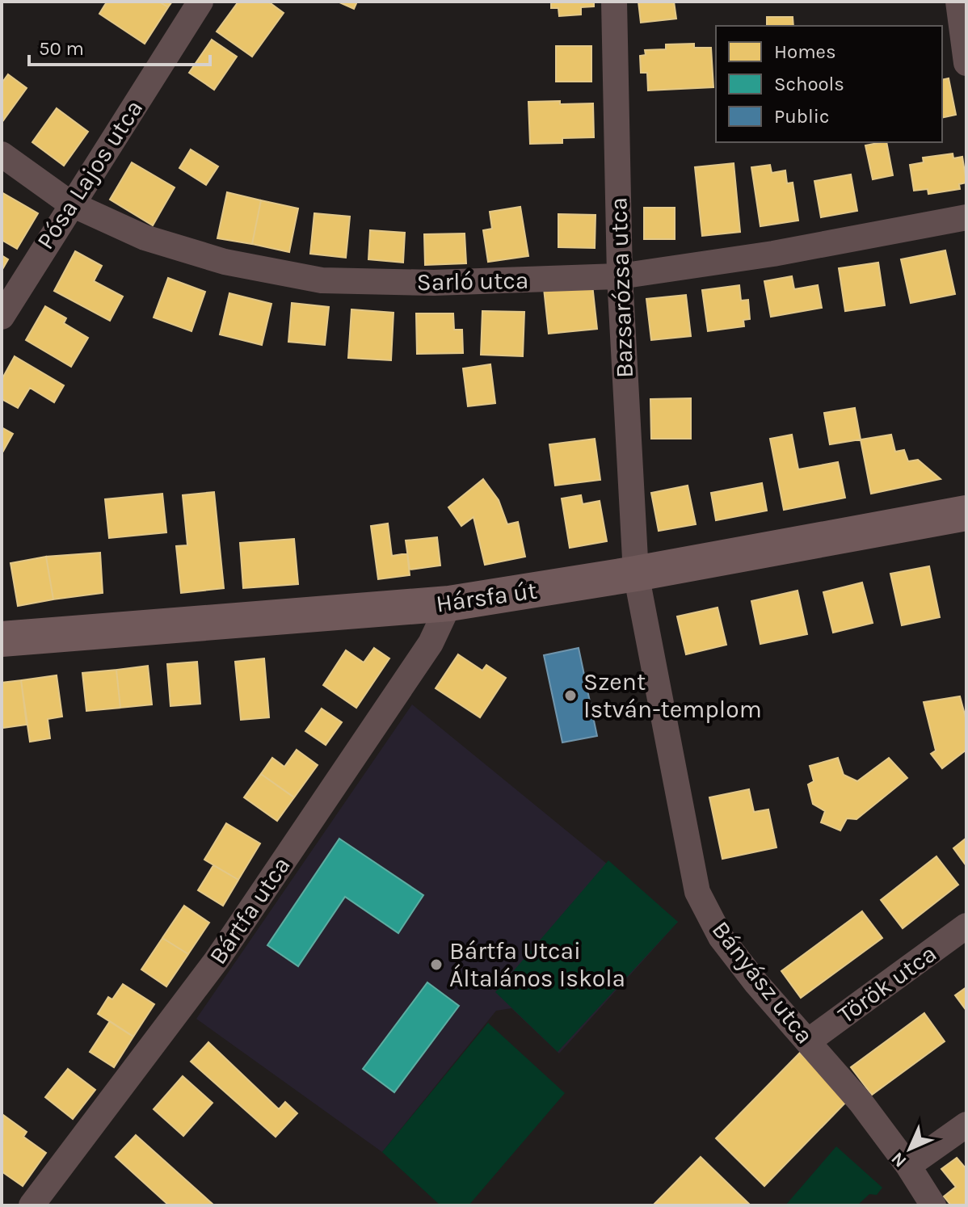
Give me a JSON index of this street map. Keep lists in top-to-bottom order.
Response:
{
  "streets": {
    "street": [
      "Pósa Lajos utca",
      "Sarló utca",
      "Bazsarózsa utca",
      "Hársfa út",
      "Bártfa utca",
      "Bányász utca",
      "Török utca"
    ]
  },
  "crossings": [
    ["Pósa Lajos utca", "Sarló utca"],
    ["Sarló utca", "Bazsarózsa utca"],
    ["Bazsarózsa utca", "Hársfa út"],
    ["Bazsarózsa utca", "Bányász utca"],
    ["Hársfa út", "Bártfa utca"],
    ["Hársfa út", "Bányász utca"],
    ["Bányász utca", "Török utca"]
  ],
  "places": ["Szent István-templom", "Bártfa Utcai Általános Iskola"],
  "legend": ["Homes", "Schools", "Public"],
  "scale_bar": "50 m",
  "north": "bottom left"
}
